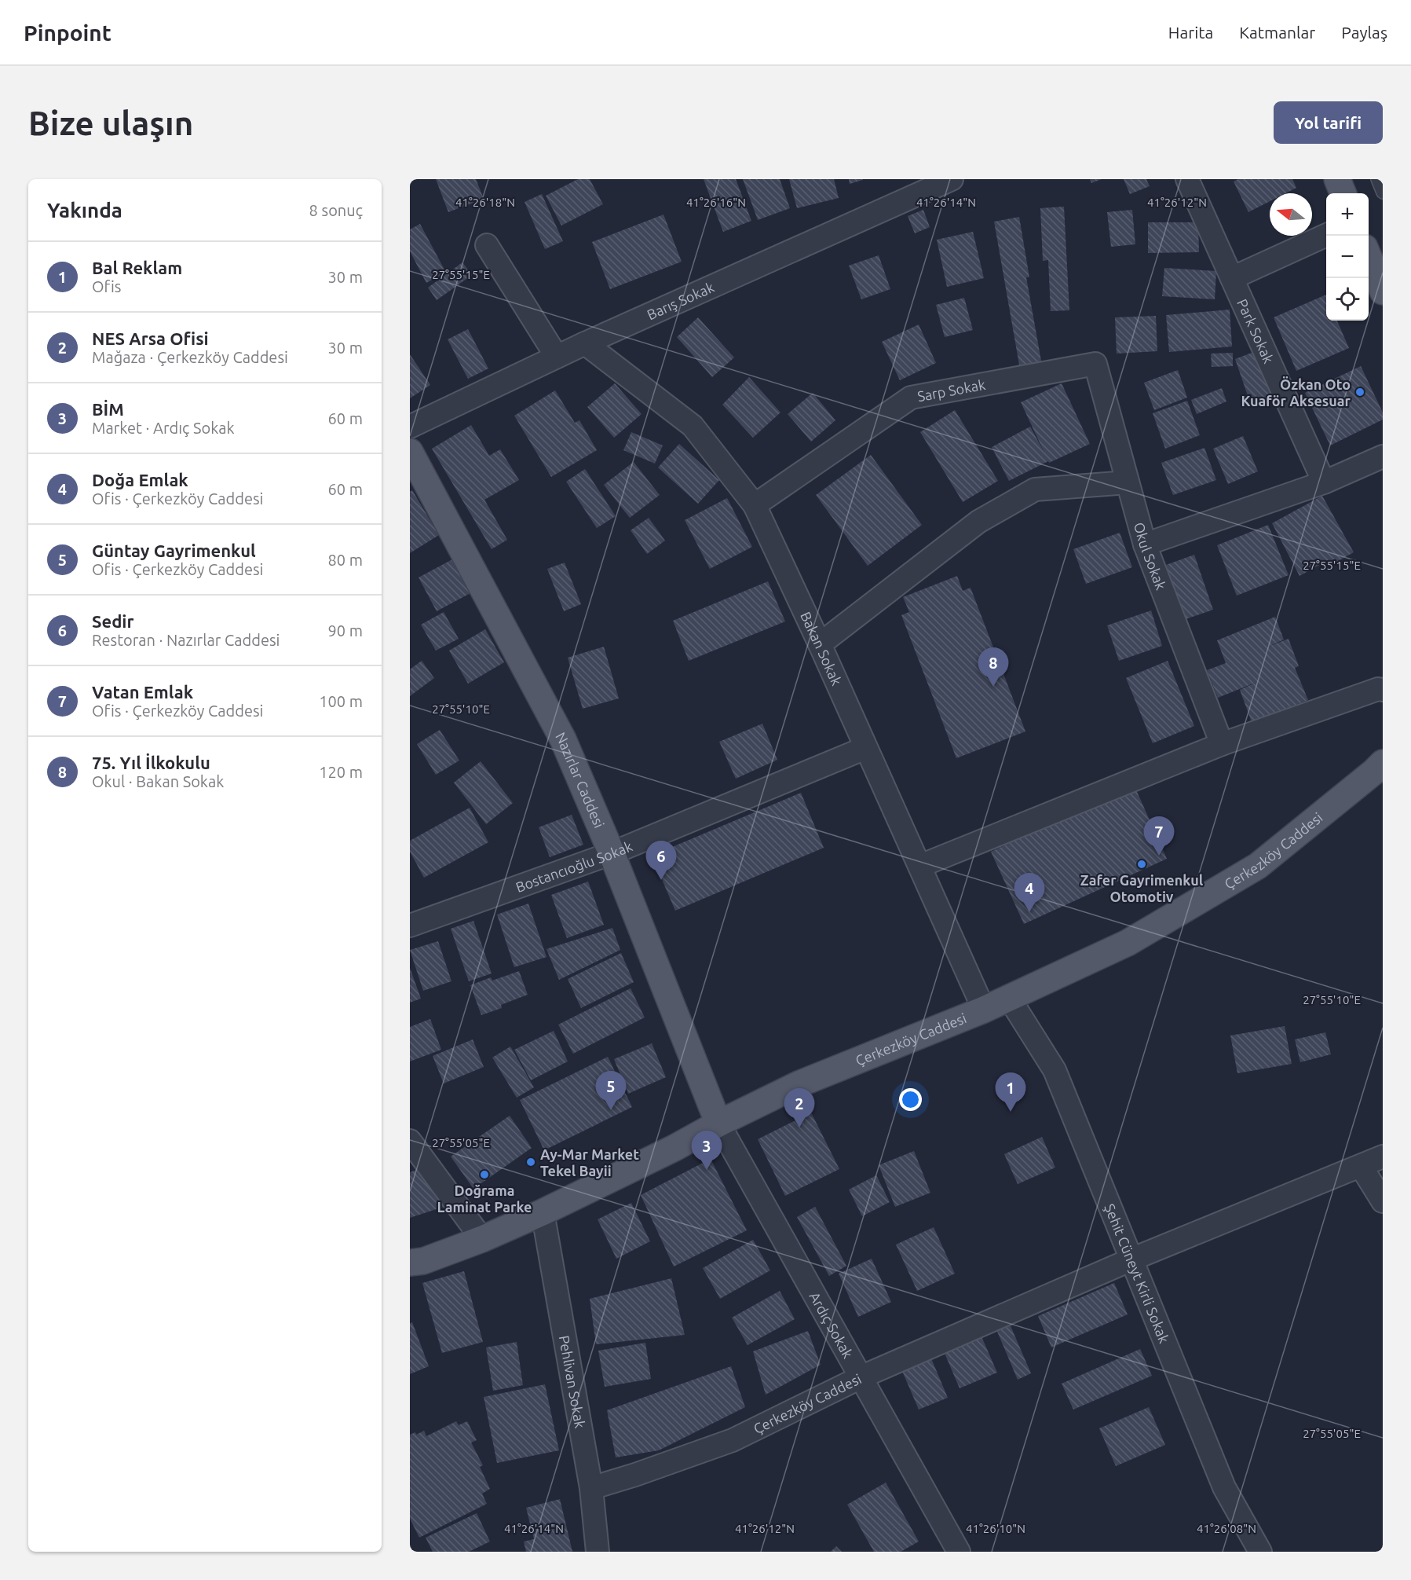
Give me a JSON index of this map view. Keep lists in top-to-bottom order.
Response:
{
  "streets": {
    "main road": ["Nazırlar Caddesi", "Çerkezköy Caddesi"],
    "street": [
      "Barış Sokak",
      "Park Sokak",
      "Sarp Sokak",
      "Okul Sokak",
      "Bakan Sokak",
      "Bostancıoğlu Sokak",
      "Şehit Cüneyt Kirli Sokak",
      "Ardıç Sokak",
      "Pehlivan Sokak"
    ]
  },
  "crossings": [
    ["Barış Sokak", "Bakan Sokak"],
    ["Sarp Sokak", "Okul Sokak"],
    ["Sarp Sokak", "Bakan Sokak"],
    ["Bakan Sokak", "Çerkezköy Caddesi"],
    ["Bakan Sokak", "Bostancıoğlu Sokak"],
    ["Nazırlar Caddesi", "Çerkezköy Caddesi"],
    ["Nazırlar Caddesi", "Bostancıoğlu Sokak"],
    ["Nazırlar Caddesi", "Ardıç Sokak"],
    ["Çerkezköy Caddesi", "Şehit Cüneyt Kirli Sokak"],
    ["Çerkezköy Caddesi", "Ardıç Sokak"],
    ["Çerkezköy Caddesi", "Pehlivan Sokak"]
  ],
  "places": [
    "Özkan Oto Kuaför Aksesuar",
    "Zafer Gayrimenkul Otomotiv",
    "Ay-Mar Market Tekel Bayii",
    "Doğrama Laminat Parke"
  ],
  "north": "left",
  "page": {
    "header": "Pinpoint",
    "nav": ["Harita", "Katmanlar", "Paylaş"],
    "buttons": "Yol tarifi",
    "title": "Bize ulaşın",
    "heading": ["Yakında", "8 sonuç"],
    "map_buttons": ["+", "−"],
    "list": [
      {
        "mark": "1",
        "name": "Bal Reklam",
        "note": "Ofis",
        "value": "30 m"
      },
      {
        "mark": "2",
        "name": "NES Arsa Ofisi",
        "note": "Mağaza · Çerkezköy Caddesi",
        "value": "30 m"
      },
      {
        "mark": "3",
        "name": "BİM",
        "note": "Market · Ardıç Sokak",
        "value": "60 m"
      },
      {
        "mark": "4",
        "name": "Doğa Emlak",
        "note": "Ofis · Çerkezköy Caddesi",
        "value": "60 m"
      },
      {
        "mark": "5",
        "name": "Güntay Gayrimenkul",
        "note": "Ofis · Çerkezköy Caddesi",
        "value": "80 m"
      },
      {
        "mark": "6",
        "name": "Sedir",
        "note": "Restoran · Nazırlar Caddesi",
        "value": "90 m"
      },
      {
        "mark": "7",
        "name": "Vatan Emlak",
        "note": "Ofis · Çerkezköy Caddesi",
        "value": "100 m"
      },
      {
        "mark": "8",
        "name": "75. Yıl İlkokulu",
        "note": "Okul · Bakan Sokak",
        "value": "120 m"
      }
    ],
    "pins": [
      "8",
      "7",
      "6",
      "4",
      "5",
      "1",
      "2",
      "3"
    ]
  },
  "coordinates": [
    "41°26'18\"N",
    "41°26'16\"N",
    "41°26'14\"N",
    "41°26'12\"N",
    "27°55'15\"E",
    "27°55'10\"E",
    "27°55'05\"E",
    "41°26'10\"N",
    "41°26'08\"N"
  ]
}
